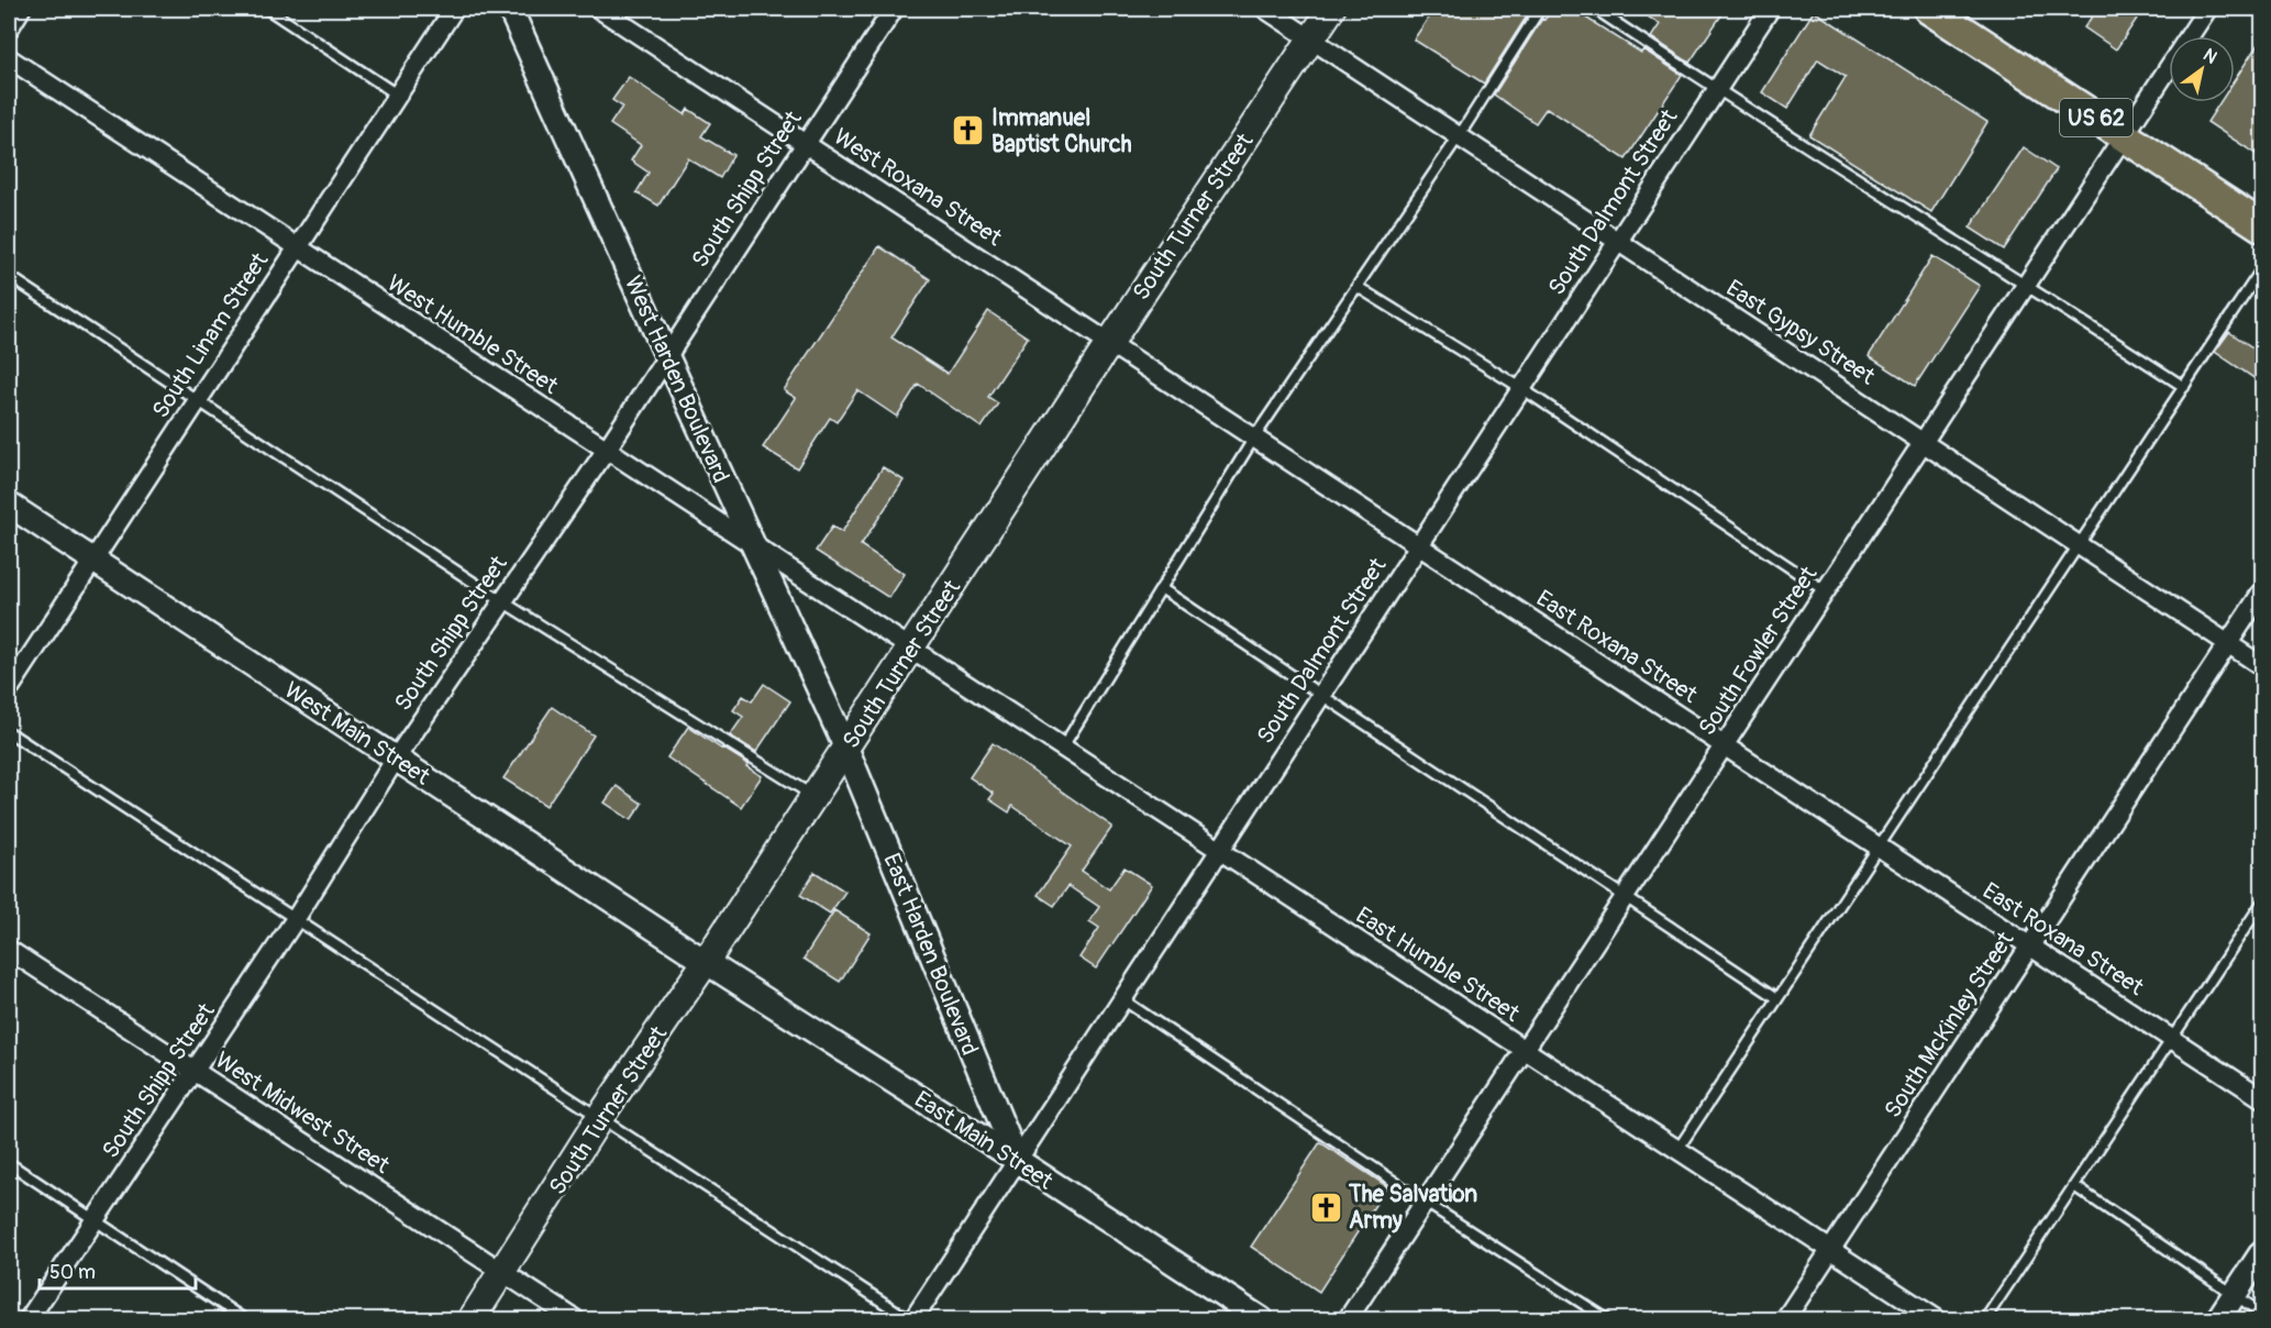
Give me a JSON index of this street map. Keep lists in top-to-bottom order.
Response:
{
  "streets": {
    "highway": ["US 62"],
    "main road": ["South Turner Street"],
    "street": [
      "West Roxana Street",
      "South Shipp Street",
      "South Dalmont Street",
      "East Gypsy Street",
      "West Humble Street",
      "South Linam Street",
      "West Harden Boulevard",
      "East Roxana Street",
      "South Fowler Street",
      "West Main Street",
      "East Harden Boulevard",
      "East Humble Street",
      "South McKinley Street",
      "West Midwest Street",
      "East Main Street"
    ]
  },
  "crossings": [
    ["US 62", "South Fowler Street"],
    ["West Roxana Street", "South Shipp Street"],
    ["West Roxana Street", "South Turner Street"],
    ["West Roxana Street", "East Roxana Street"],
    ["South Shipp Street", "West Humble Street"],
    ["South Shipp Street", "West Harden Boulevard"],
    ["South Shipp Street", "West Main Street"],
    ["South Shipp Street", "West Midwest Street"],
    ["South Dalmont Street", "East Gypsy Street"],
    ["South Dalmont Street", "East Roxana Street"],
    ["South Dalmont Street", "East Harden Boulevard"],
    ["South Dalmont Street", "East Humble Street"],
    ["South Dalmont Street", "East Main Street"],
    ["South Turner Street", "East Gypsy Street"],
    ["South Turner Street", "West Humble Street"],
    ["South Turner Street", "West Harden Boulevard"],
    ["South Turner Street", "East Roxana Street"],
    ["South Turner Street", "West Main Street"],
    ["South Turner Street", "East Harden Boulevard"],
    ["South Turner Street", "East Humble Street"],
    ["South Turner Street", "West Midwest Street"],
    ["South Turner Street", "East Main Street"],
    ["East Gypsy Street", "South Fowler Street"],
    ["East Gypsy Street", "South McKinley Street"],
    ["West Humble Street", "South Linam Street"],
    ["West Humble Street", "West Harden Boulevard"],
    ["West Humble Street", "East Humble Street"],
    ["South Linam Street", "West Main Street"],
    ["West Harden Boulevard", "East Harden Boulevard"],
    ["East Roxana Street", "South Fowler Street"],
    ["East Roxana Street", "South McKinley Street"],
    ["South Fowler Street", "East Humble Street"],
    ["West Main Street", "East Main Street"],
    ["East Harden Boulevard", "East Main Street"],
    ["East Humble Street", "South McKinley Street"]
  ],
  "places": {
    "church": ["Immanuel Baptist Church", "The Salvation Army"]
  },
  "scale_bar": "50 m",
  "north": "top right"
}
